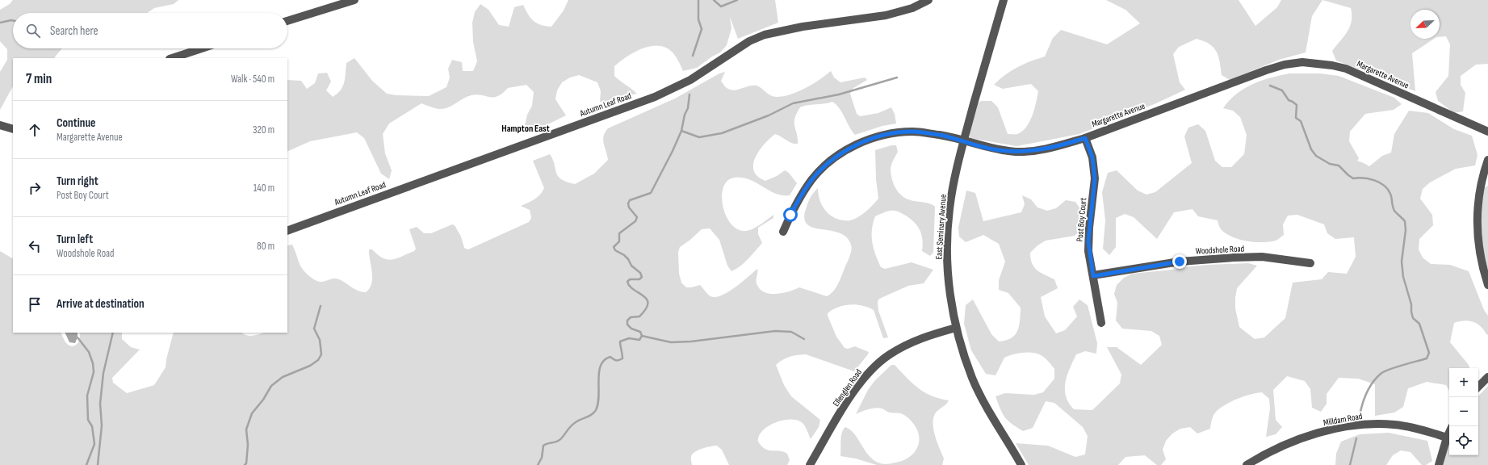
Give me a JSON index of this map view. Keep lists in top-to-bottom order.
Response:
{
  "streets": {
    "street": [
      "Margarette Avenue",
      "Autumn Leaf Road",
      "Post Boy Court",
      "East Seminary Avenue",
      "Woodshole Road",
      "Ellenglen Road",
      "Milldam Road"
    ]
  },
  "crossings": [
    ["Margarette Avenue", "Post Boy Court"],
    ["Margarette Avenue", "East Seminary Avenue"],
    ["Post Boy Court", "Woodshole Road"],
    ["East Seminary Avenue", "Ellenglen Road"]
  ],
  "districts": ["Hampton East"],
  "north": "bottom left",
  "page": {
    "search": "Search here",
    "heading": ["7 min", "Walk · 540 m"],
    "list": [
      ["Continue", "Margarette Avenue", "320 m"],
      ["Turn right", "Post Boy Court", "140 m"],
      ["Turn left", "Woodshole Road", "80 m"],
      "Arrive at destination"
    ],
    "map_buttons": ["+", "−"]
  }
}
